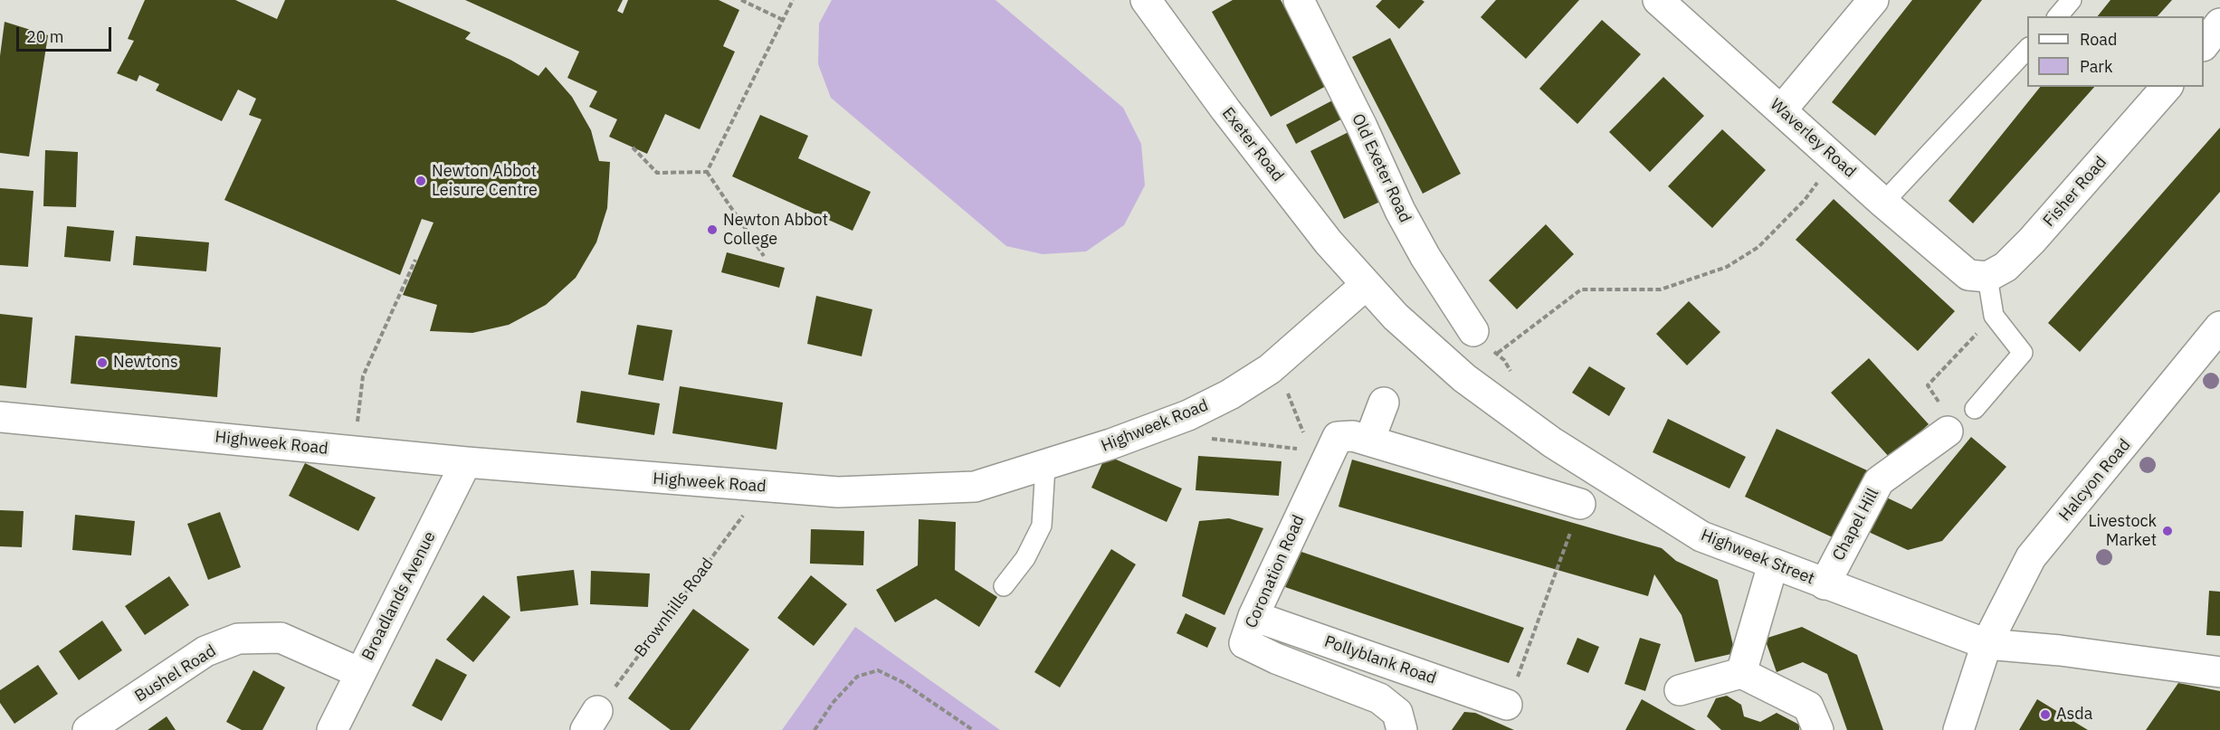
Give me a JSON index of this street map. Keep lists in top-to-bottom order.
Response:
{
  "streets": {
    "street": [
      "Waverley Road",
      "Exeter Road",
      "Old Exeter Road",
      "Fisher Road",
      "Highweek Road",
      "Halcyon Road",
      "Chapel Hill",
      "Highweek Street",
      "Coronation Road",
      "Broadlands Avenue",
      "Pollyblank Road",
      "Bushel Road"
    ],
    "path": ["Brownhills Road"]
  },
  "crossings": [
    ["Waverley Road", "Fisher Road"],
    ["Exeter Road", "Highweek Road"],
    ["Exeter Road", "Highweek Street"],
    ["Highweek Road", "Highweek Street"],
    ["Highweek Road", "Broadlands Avenue"],
    ["Highweek Road", "Brownhills Road"],
    ["Halcyon Road", "Highweek Street"],
    ["Chapel Hill", "Highweek Street"],
    ["Coronation Road", "Pollyblank Road"],
    ["Broadlands Avenue", "Bushel Road"]
  ],
  "places": [
    "Newton Abbot Leisure Centre",
    "Newton Abbot College",
    "Newtons",
    "Livestock Market",
    "Asda"
  ],
  "legend": ["Road", "Park"],
  "scale_bar": "20 m"
}
